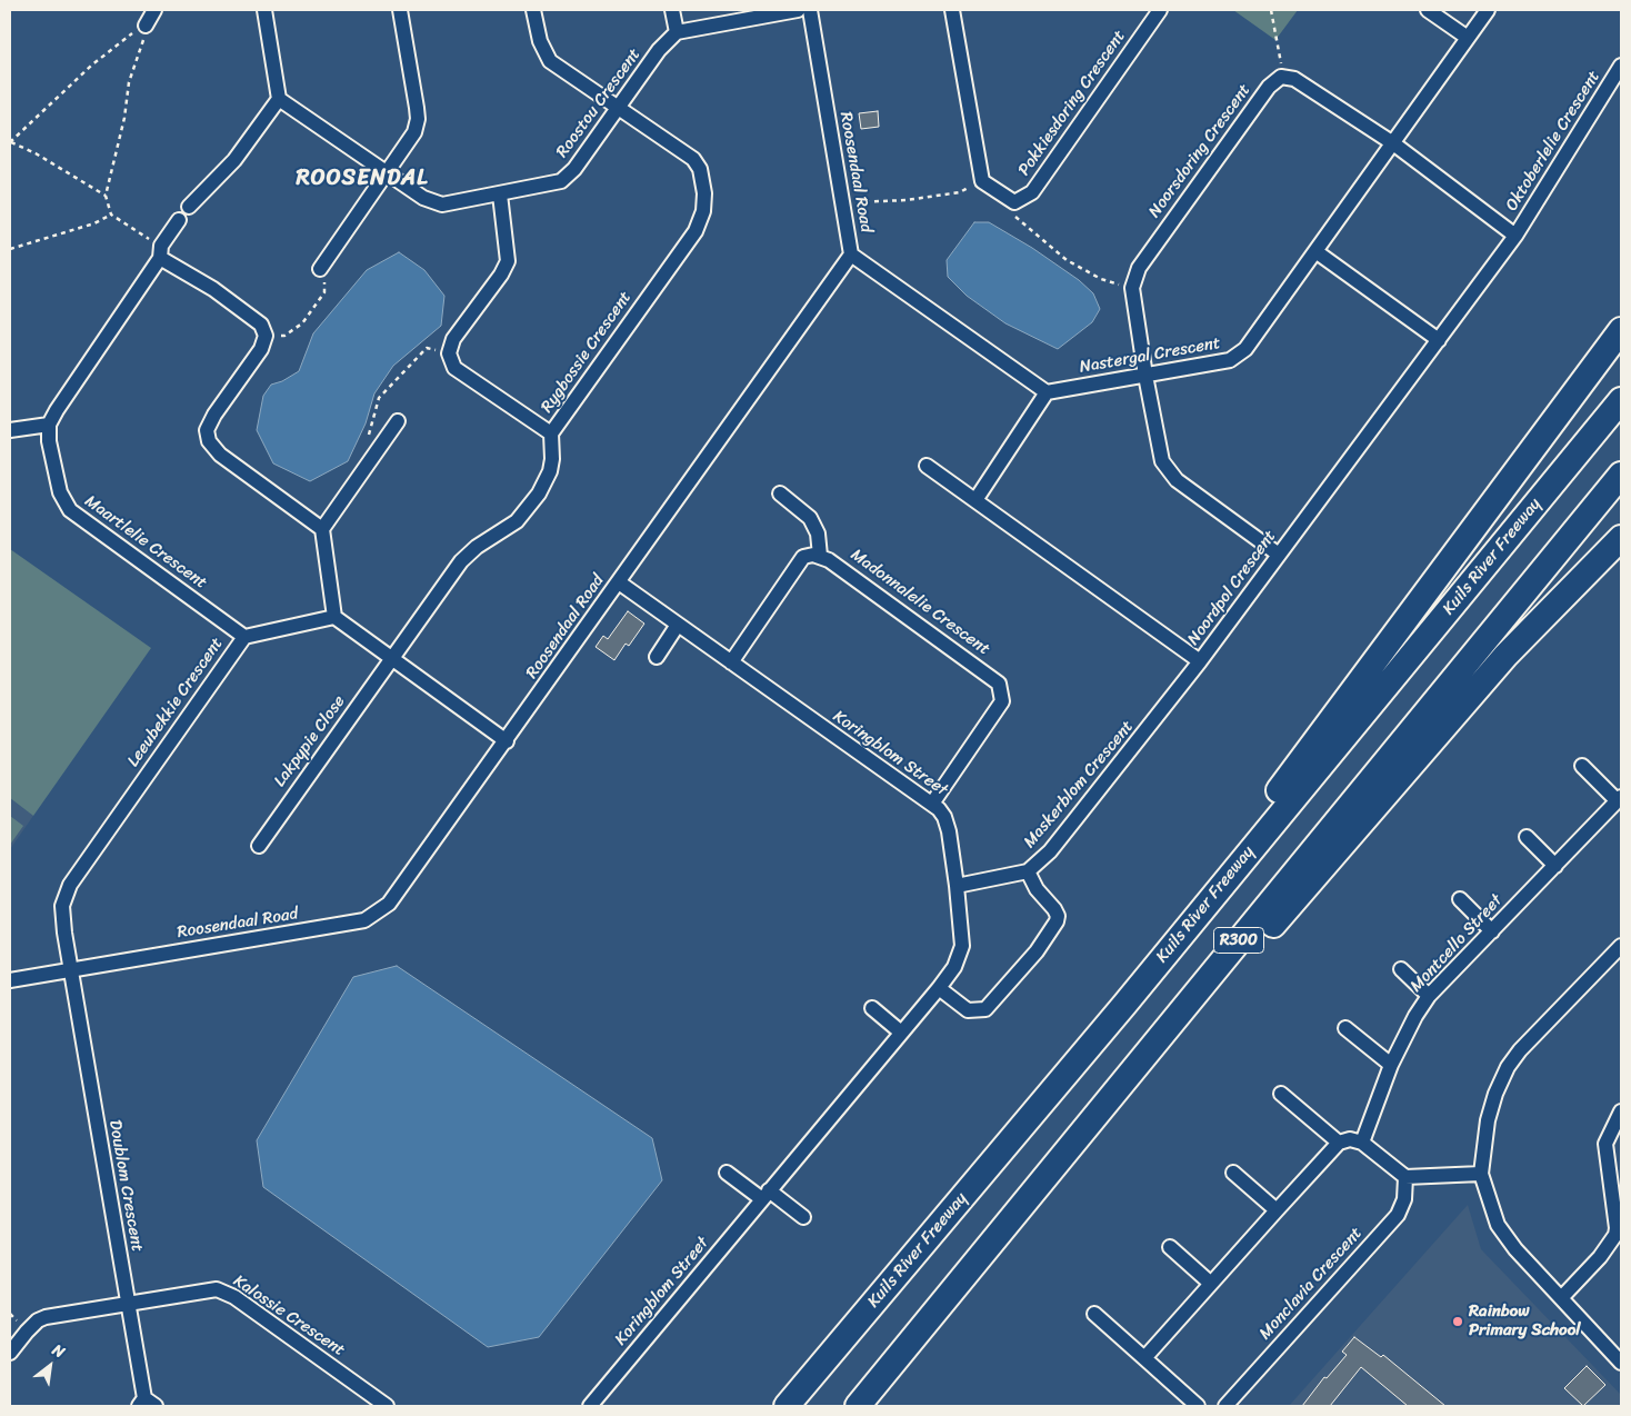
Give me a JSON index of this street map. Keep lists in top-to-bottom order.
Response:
{
  "streets": {
    "highway": ["Kuils River Freeway", "R300"],
    "street": [
      "Roostou Crescent",
      "Pokkiesdoring Crescent",
      "Oktoberlelie Crescent",
      "Noorsdoring Crescent",
      "Roosendaal Road",
      "Rygbossie Crescent",
      "Nastergal Crescent",
      "Maartlelie Crescent",
      "Noordpol Crescent",
      "Madonnalelie Crescent",
      "Leeubekkie Crescent",
      "Lakpypie Close",
      "Koringblom Street",
      "Maskerblom Crescent",
      "Montcello Street",
      "Doublom Crescent",
      "Monclavia Crescent",
      "Kalossie Crescent"
    ]
  },
  "crossings": [
    ["Roostou Crescent", "Rygbossie Crescent"],
    ["Oktoberlelie Crescent", "Nastergal Crescent"],
    ["Oktoberlelie Crescent", "Noordpol Crescent"],
    ["Noorsdoring Crescent", "Nastergal Crescent"],
    ["Noorsdoring Crescent", "Noordpol Crescent"],
    ["Roosendaal Road", "Leeubekkie Crescent"],
    ["Roosendaal Road", "Koringblom Street"],
    ["Roosendaal Road", "Doublom Crescent"],
    ["Rygbossie Crescent", "Lakpypie Close"],
    ["Maartlelie Crescent", "Leeubekkie Crescent"],
    ["Noordpol Crescent", "Maskerblom Crescent"],
    ["Madonnalelie Crescent", "Koringblom Street"],
    ["Leeubekkie Crescent", "Doublom Crescent"],
    ["Koringblom Street", "Maskerblom Crescent"],
    ["Doublom Crescent", "Kalossie Crescent"]
  ],
  "districts": ["ROOSENDAL"],
  "places": ["Rainbow Primary School"],
  "north": "top right"
}
